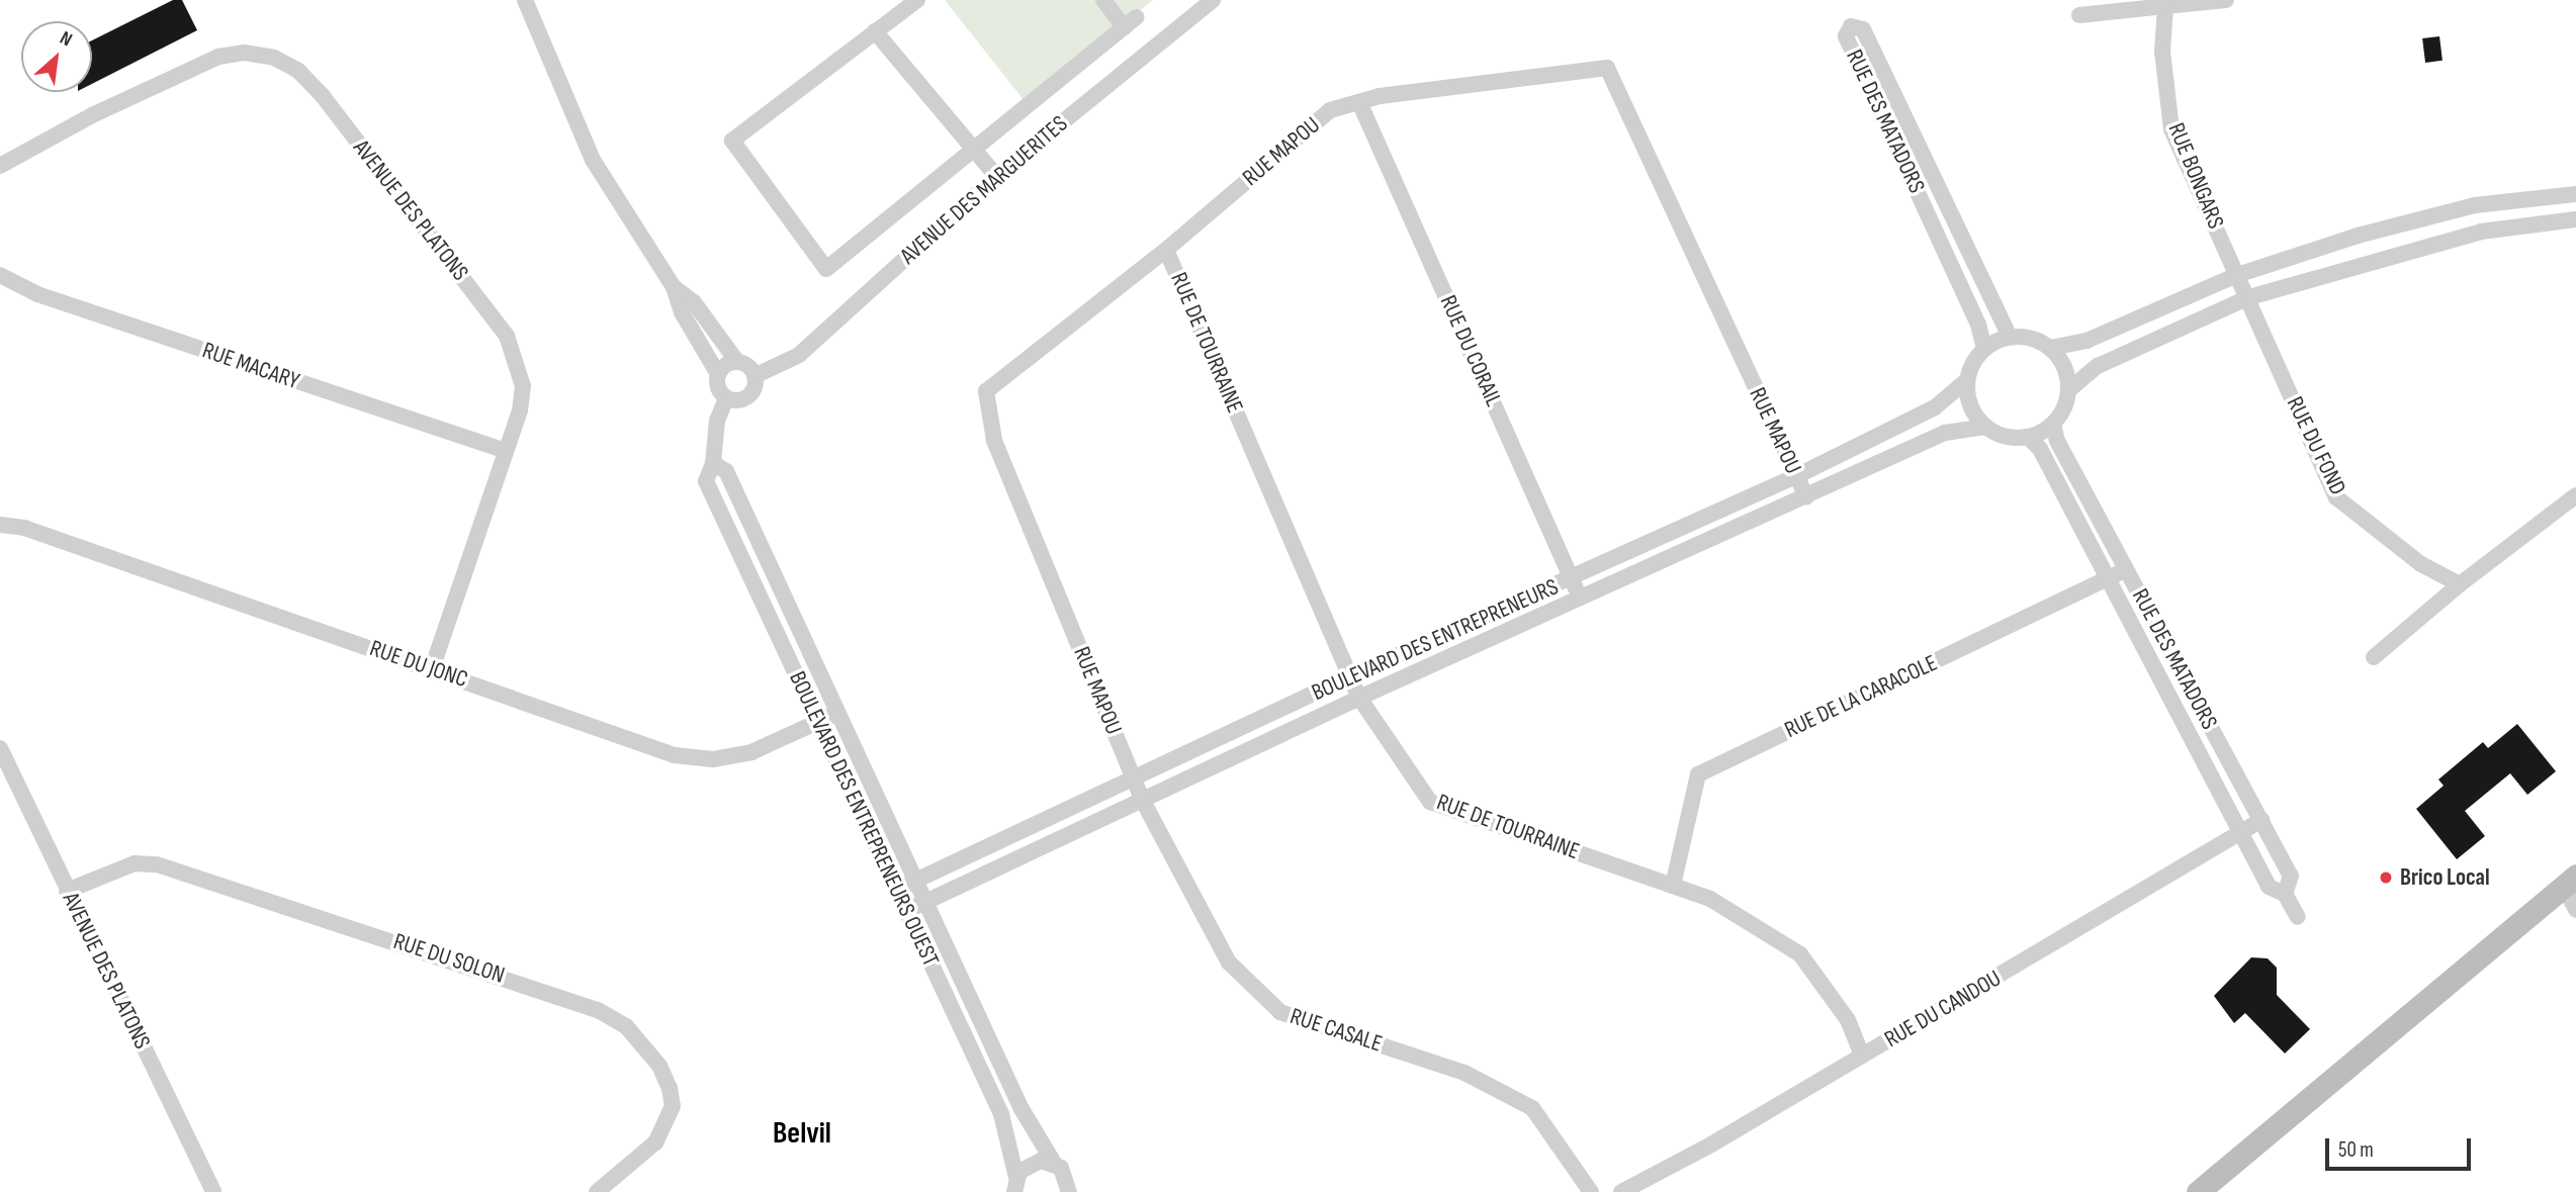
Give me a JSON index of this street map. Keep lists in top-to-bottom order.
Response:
{
  "streets": {
    "street": [
      "RUE DES MATADORS",
      "RUE MAPOU",
      "RUE BONGARS",
      "AVENUE DES MARGUERITES",
      "AVENUE DES PLATONS",
      "RUE DE TOURRAINE",
      "RUE DU CORAIL",
      "RUE MACARY",
      "RUE DU FOND",
      "BOULEVARD DES ENTREPRENEURS",
      "RUE DU JONC",
      "RUE DE LA CARACOLE",
      "BOULEVARD DES ENTREPRENEURS OUEST",
      "RUE DU SOLON",
      "RUE DU CANDOU",
      "RUE CASALE"
    ]
  },
  "crossings": [
    ["RUE DES MATADORS", "BOULEVARD DES ENTREPRENEURS"],
    ["RUE DES MATADORS", "RUE DE LA CARACOLE"],
    ["RUE DES MATADORS", "RUE DU CANDOU"],
    ["RUE MAPOU", "RUE DE TOURRAINE"],
    ["RUE MAPOU", "RUE DU CORAIL"],
    ["RUE MAPOU", "BOULEVARD DES ENTREPRENEURS"],
    ["RUE MAPOU", "RUE CASALE"],
    ["RUE BONGARS", "RUE DU FOND"],
    ["AVENUE DES MARGUERITES", "BOULEVARD DES ENTREPRENEURS OUEST"],
    ["AVENUE DES PLATONS", "RUE MACARY"],
    ["AVENUE DES PLATONS", "RUE DU JONC"],
    ["AVENUE DES PLATONS", "RUE DU SOLON"],
    ["RUE DE TOURRAINE", "BOULEVARD DES ENTREPRENEURS"],
    ["RUE DE TOURRAINE", "RUE DE LA CARACOLE"],
    ["RUE DE TOURRAINE", "RUE DU CANDOU"],
    ["RUE DU CORAIL", "BOULEVARD DES ENTREPRENEURS"],
    ["BOULEVARD DES ENTREPRENEURS", "BOULEVARD DES ENTREPRENEURS OUEST"],
    ["BOULEVARD DES ENTREPRENEURS", "RUE CASALE"],
    ["RUE DU JONC", "BOULEVARD DES ENTREPRENEURS OUEST"]
  ],
  "districts": ["Belvil"],
  "places": ["Brico Local"],
  "scale_bar": "50 m",
  "north": "top right"
}
